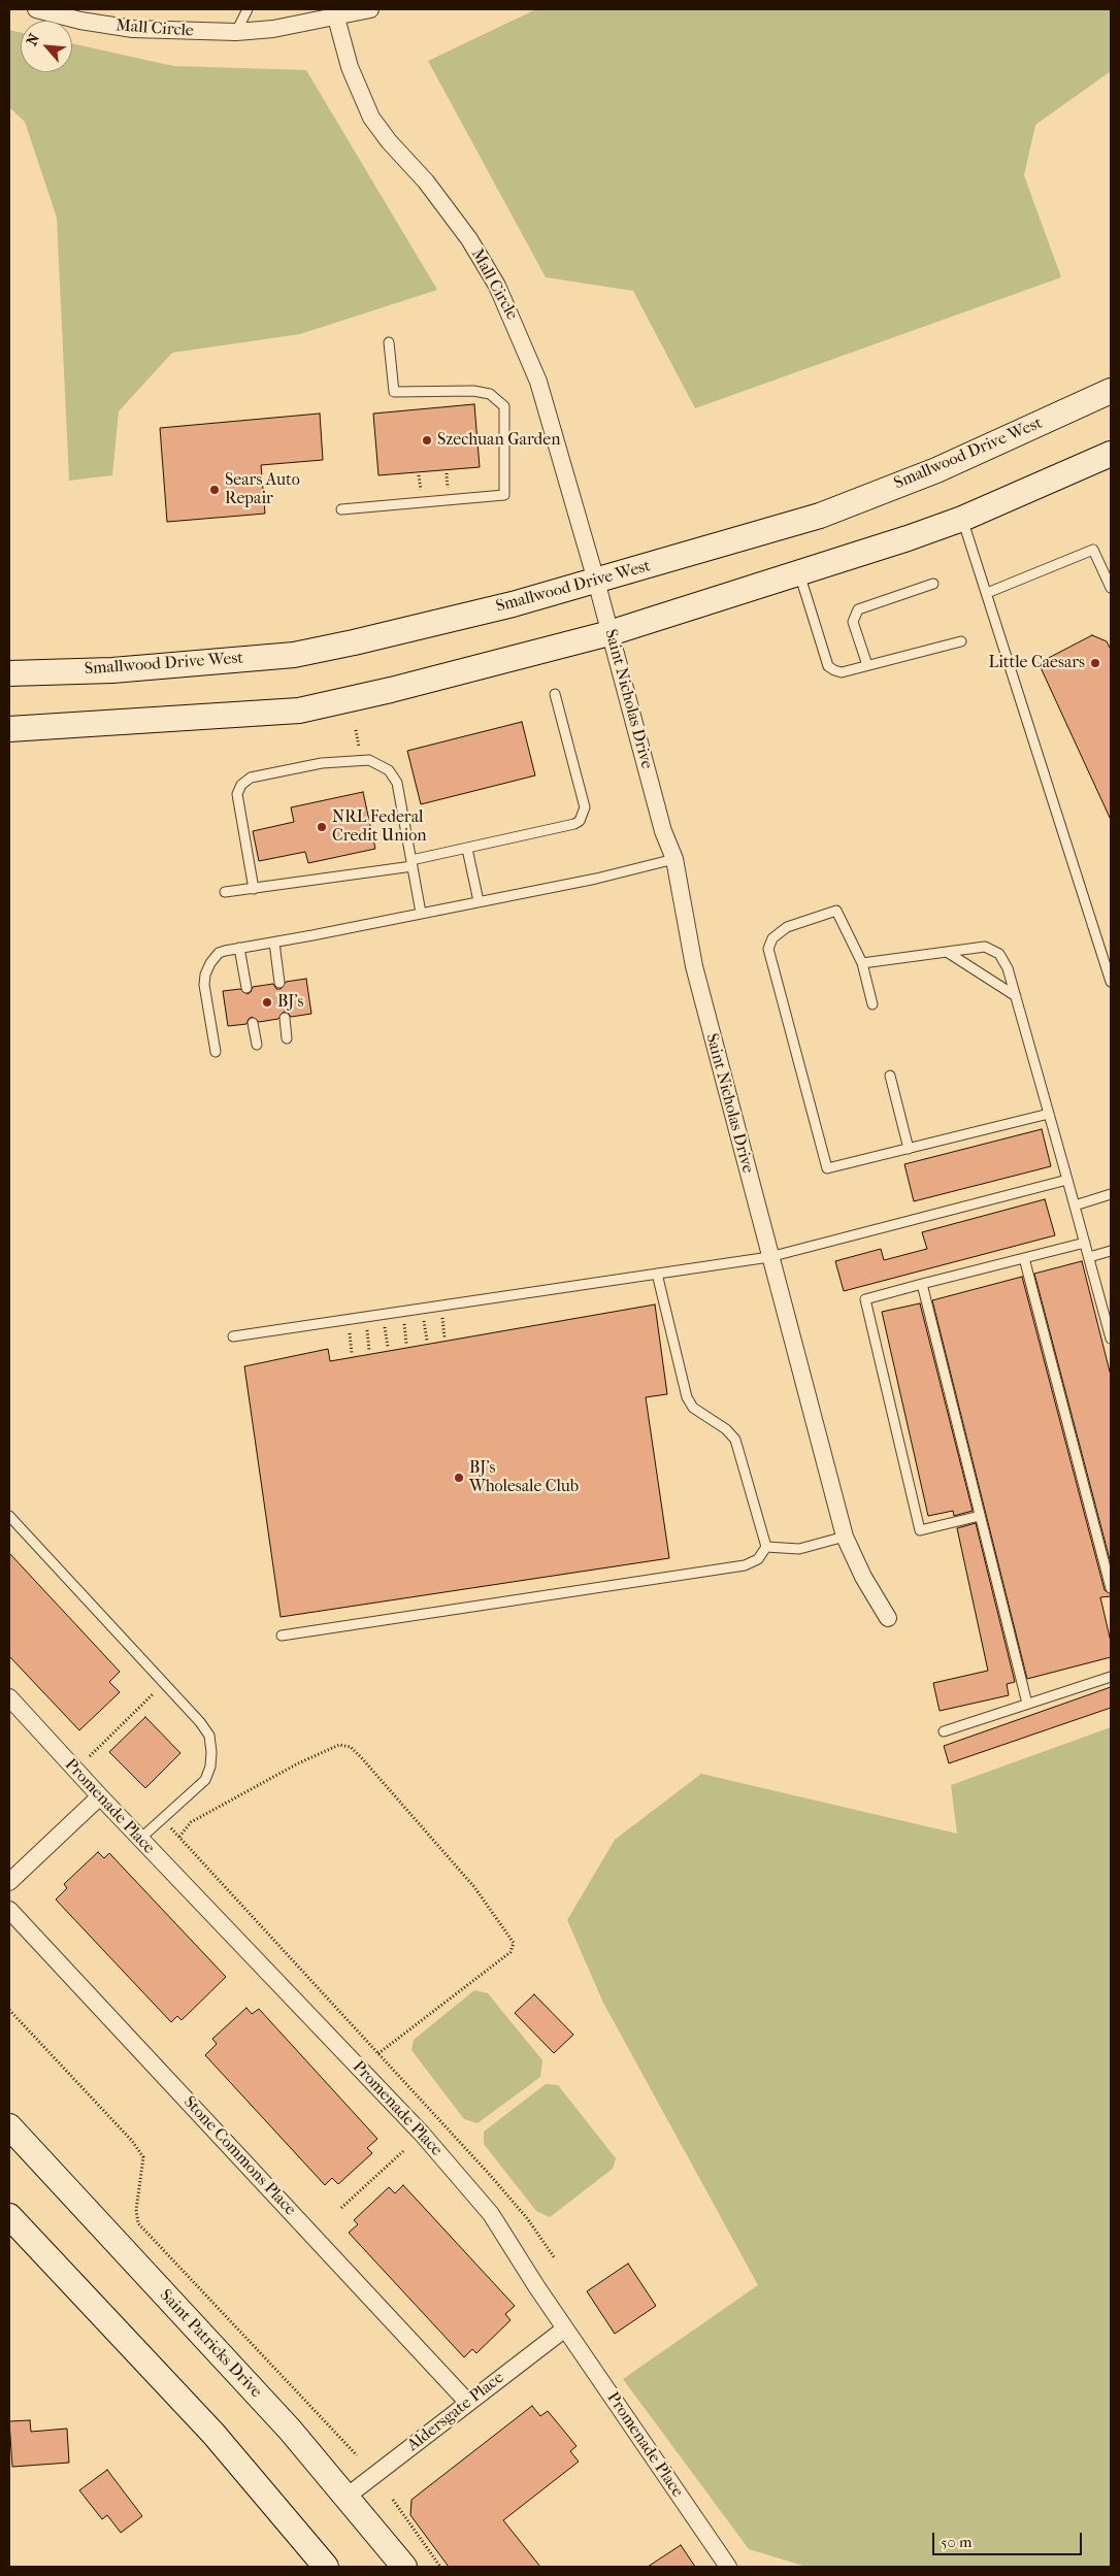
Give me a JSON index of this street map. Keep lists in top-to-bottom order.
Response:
{
  "streets": {
    "main road": ["Smallwood Drive West", "Saint Patricks Drive"],
    "street": [
      "Mall Circle",
      "Saint Nicholas Drive",
      "Promenade Place",
      "Stone Commons Place",
      "Aldersgate Place"
    ]
  },
  "crossings": [
    ["Mall Circle", "Smallwood Drive West"],
    ["Mall Circle", "Saint Nicholas Drive"],
    ["Smallwood Drive West", "Saint Nicholas Drive"],
    ["Promenade Place", "Aldersgate Place"],
    ["Stone Commons Place", "Aldersgate Place"],
    ["Saint Patricks Drive", "Aldersgate Place"]
  ],
  "places": [
    "Szechuan Garden",
    "Sears Auto Repair",
    "Little Caesars",
    "NRL Federal Credit Union",
    "BJ's",
    "BJ's Wholesale Club"
  ],
  "scale_bar": "50 m",
  "north": "top left"
}
